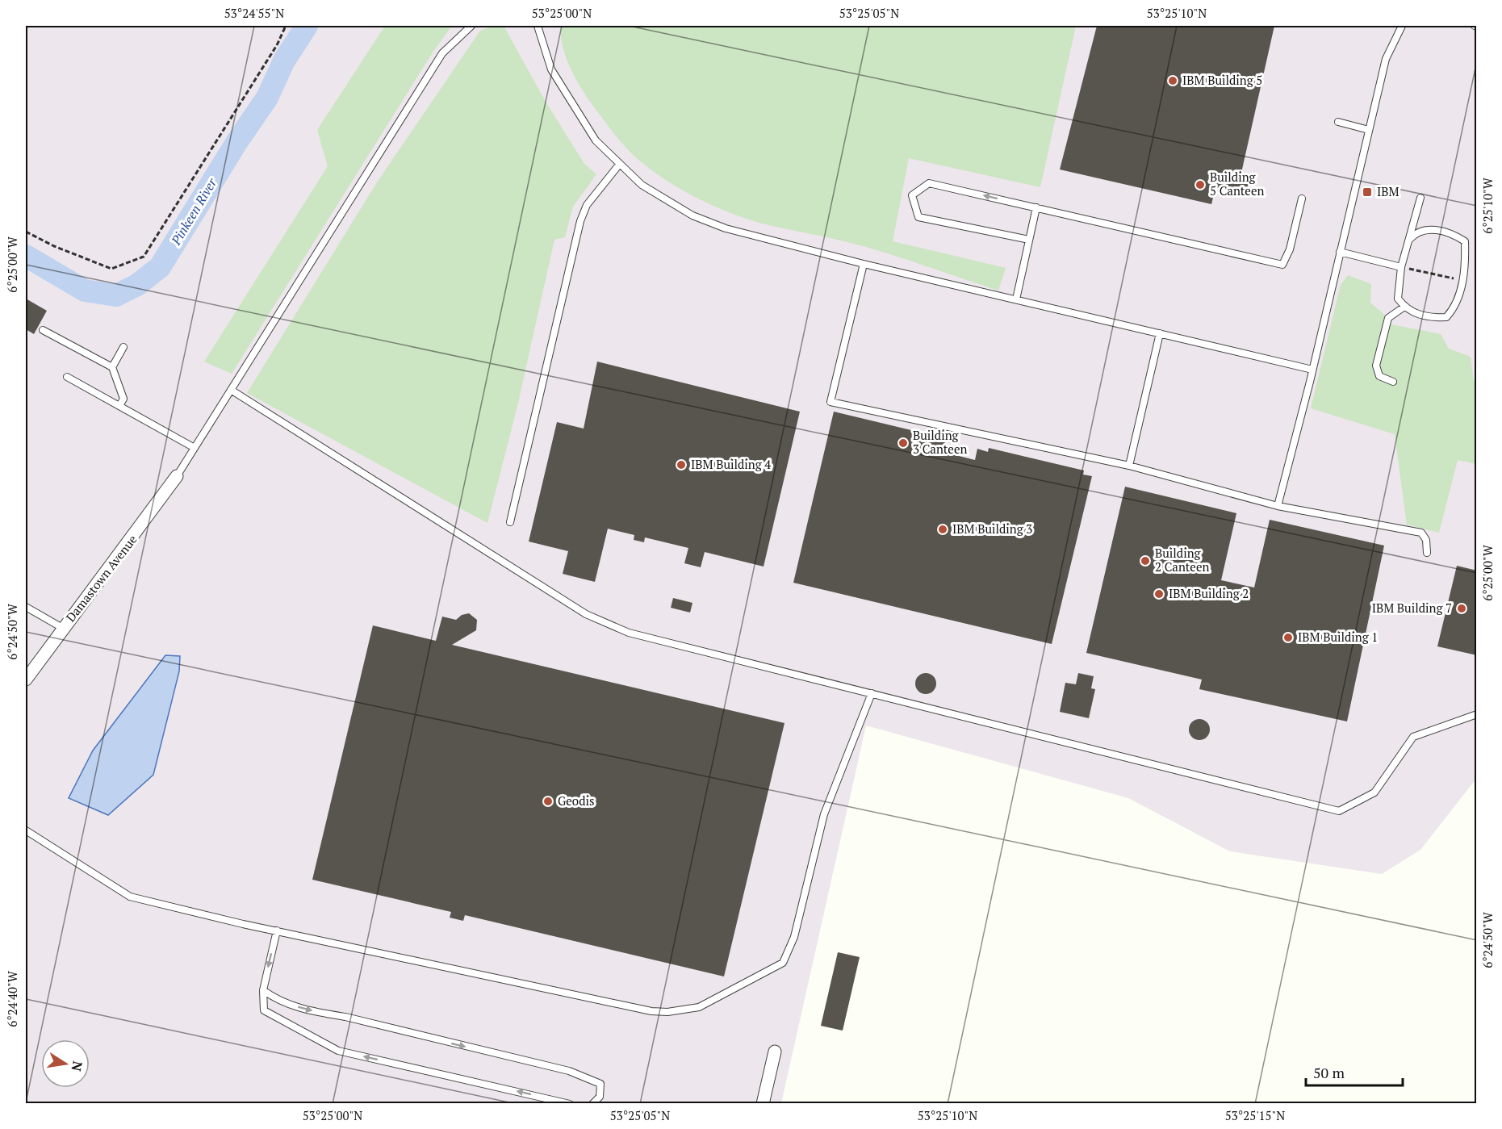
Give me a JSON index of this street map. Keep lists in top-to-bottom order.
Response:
{
  "streets": {
    "street": ["Damastown Avenue"]
  },
  "water": ["Pinkeen River"],
  "places": {
    "other": [
      "IBM Building 5",
      "Building 5 Canteen",
      "Building 3 Canteen",
      "IBM Building 4",
      "IBM Building 3",
      "Building 2 Canteen",
      "IBM Building 2",
      "IBM Building 7",
      "IBM Building 1",
      "Geodis"
    ],
    "transit": ["IBM"]
  },
  "scale_bar": "50 m",
  "north": "right",
  "coordinates": [
    "53°24'55\"N",
    "53°25'00\"N",
    "53°25'05\"N",
    "53°25'10\"N",
    "6°25'10\"W",
    "6°25'00\"W",
    "6°24'50\"W",
    "6°24'40\"W",
    "53°25'15\"N"
  ]
}
